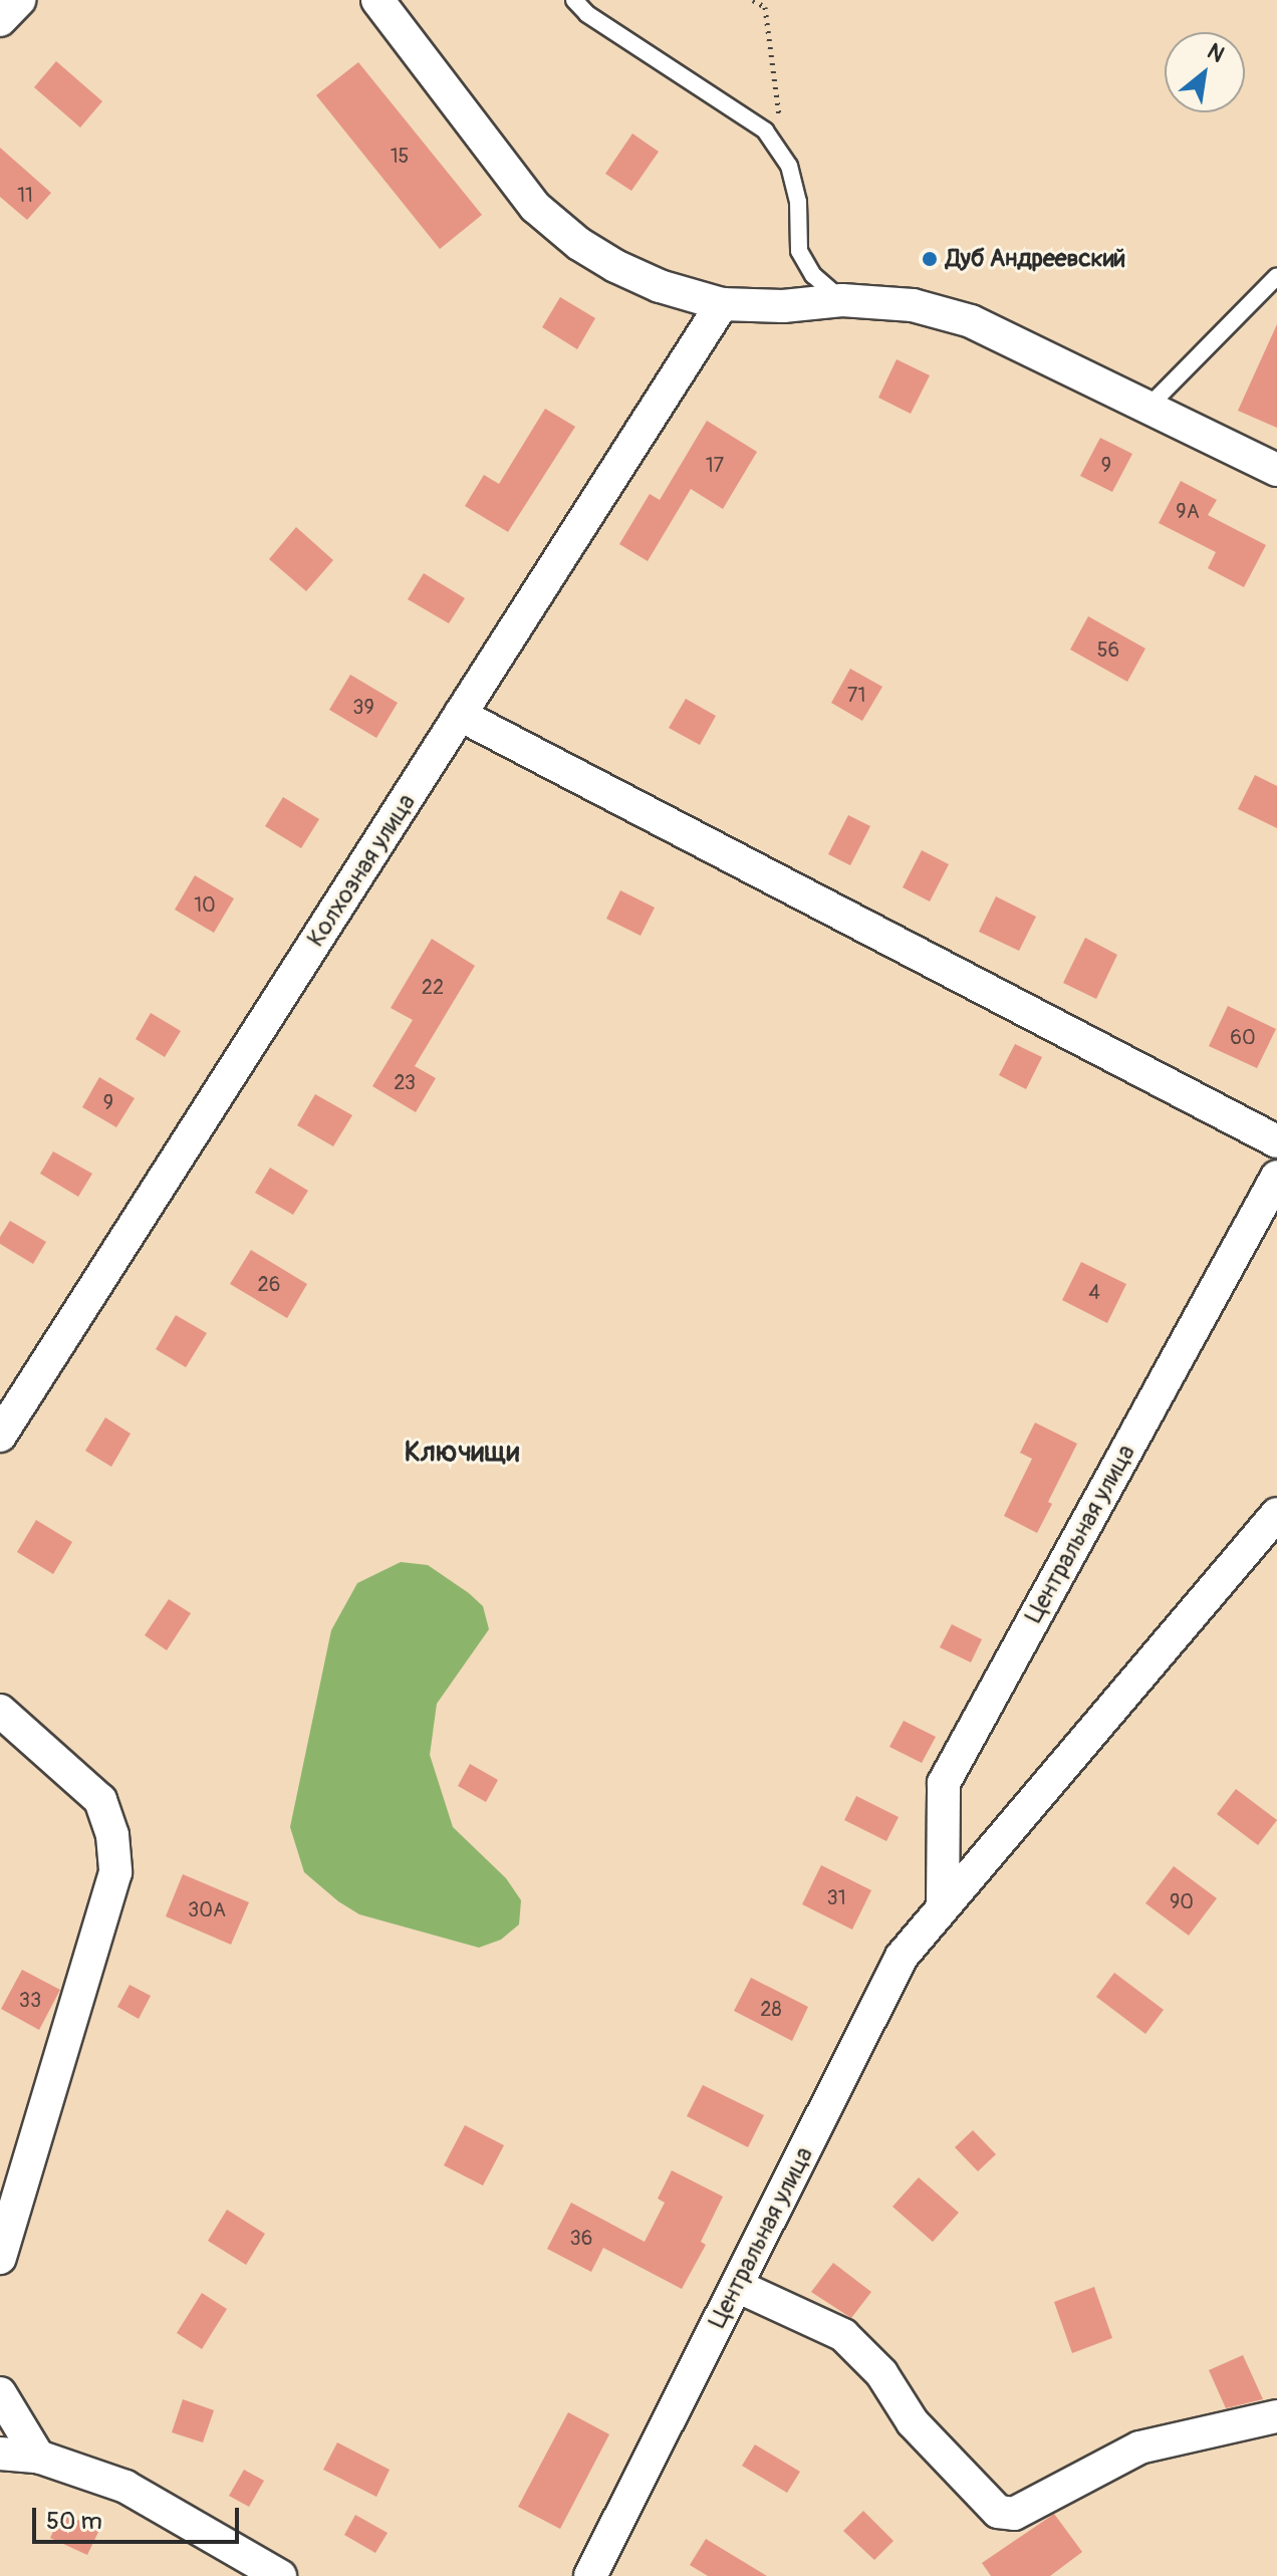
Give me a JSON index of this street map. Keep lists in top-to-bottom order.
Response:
{
  "streets": {
    "street": ["Колхозная улица", "Центральная улица"]
  },
  "districts": ["Ключищи"],
  "places": ["Дуб Андреевский"],
  "house_numbers": [
    "15",
    "11",
    "17",
    "9",
    "9А",
    "56",
    "71",
    "39",
    "10",
    "22",
    "60",
    "23",
    "9",
    "26",
    "4",
    "31",
    "90",
    "30А",
    "33",
    "28",
    "36"
  ],
  "scale_bar": "50 m",
  "north": "top right"
}
